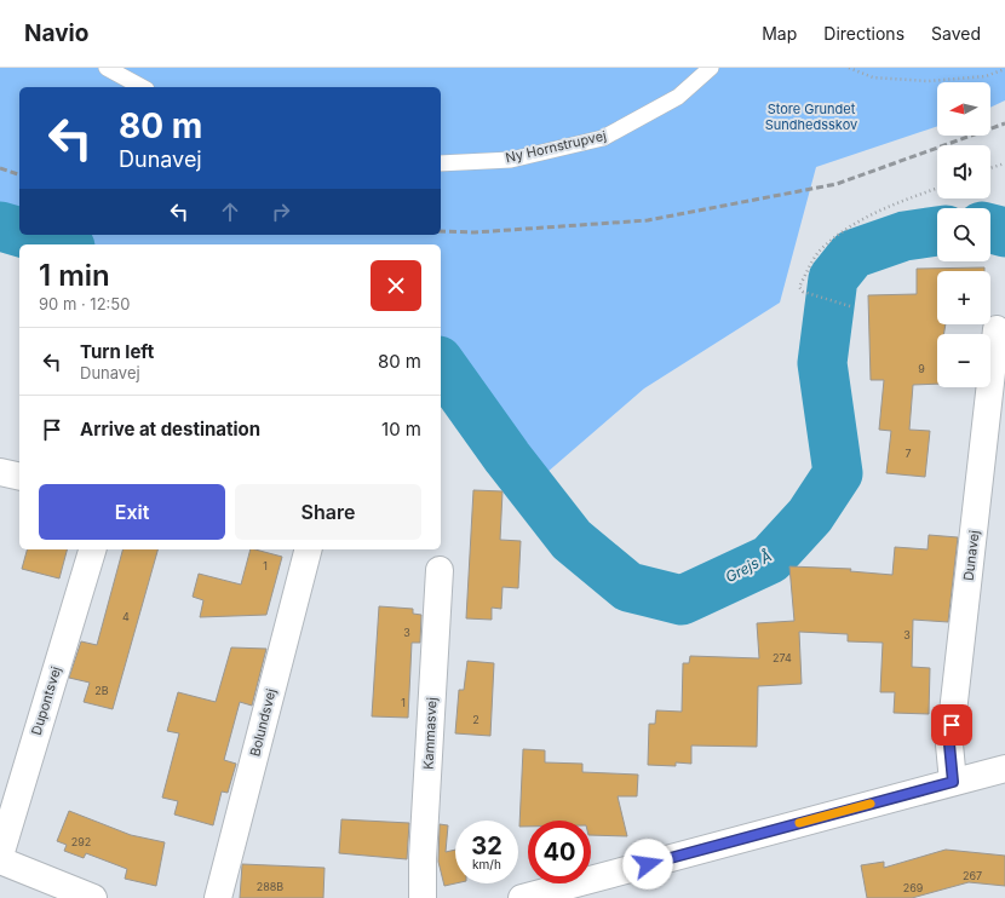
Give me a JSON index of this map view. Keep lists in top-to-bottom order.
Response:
{
  "streets": {
    "street": [
      "Dunavej",
      "Dupontsvej",
      "Bolundsvej",
      "Kammasvej"
    ],
    "lane": ["Ny Hornstrupvej"]
  },
  "water": ["Grejs Å"],
  "parks": ["Store Grundet Sundhedsskov"],
  "house_numbers": [
    "9",
    "7",
    "1",
    "4",
    "3",
    "3",
    "274",
    "2B",
    "1",
    "2",
    "292",
    "267",
    "288B",
    "269"
  ],
  "north": "left",
  "page": {
    "header": "Navio",
    "nav": ["Map", "Directions", "Saved"],
    "map_buttons": ["+", "−"],
    "turn": ["80 m", "Dunavej"],
    "heading": ["1 min", "90 m · 12:50"],
    "list": [
      {
        "name": "Turn left",
        "note": "Dunavej",
        "value": "80 m"
      },
      {
        "name": "Arrive at destination",
        "value": "10 m"
      }
    ],
    "buttons": ["Exit", "Share"],
    "speed": "32 km/h",
    "limit": "40"
  }
}
